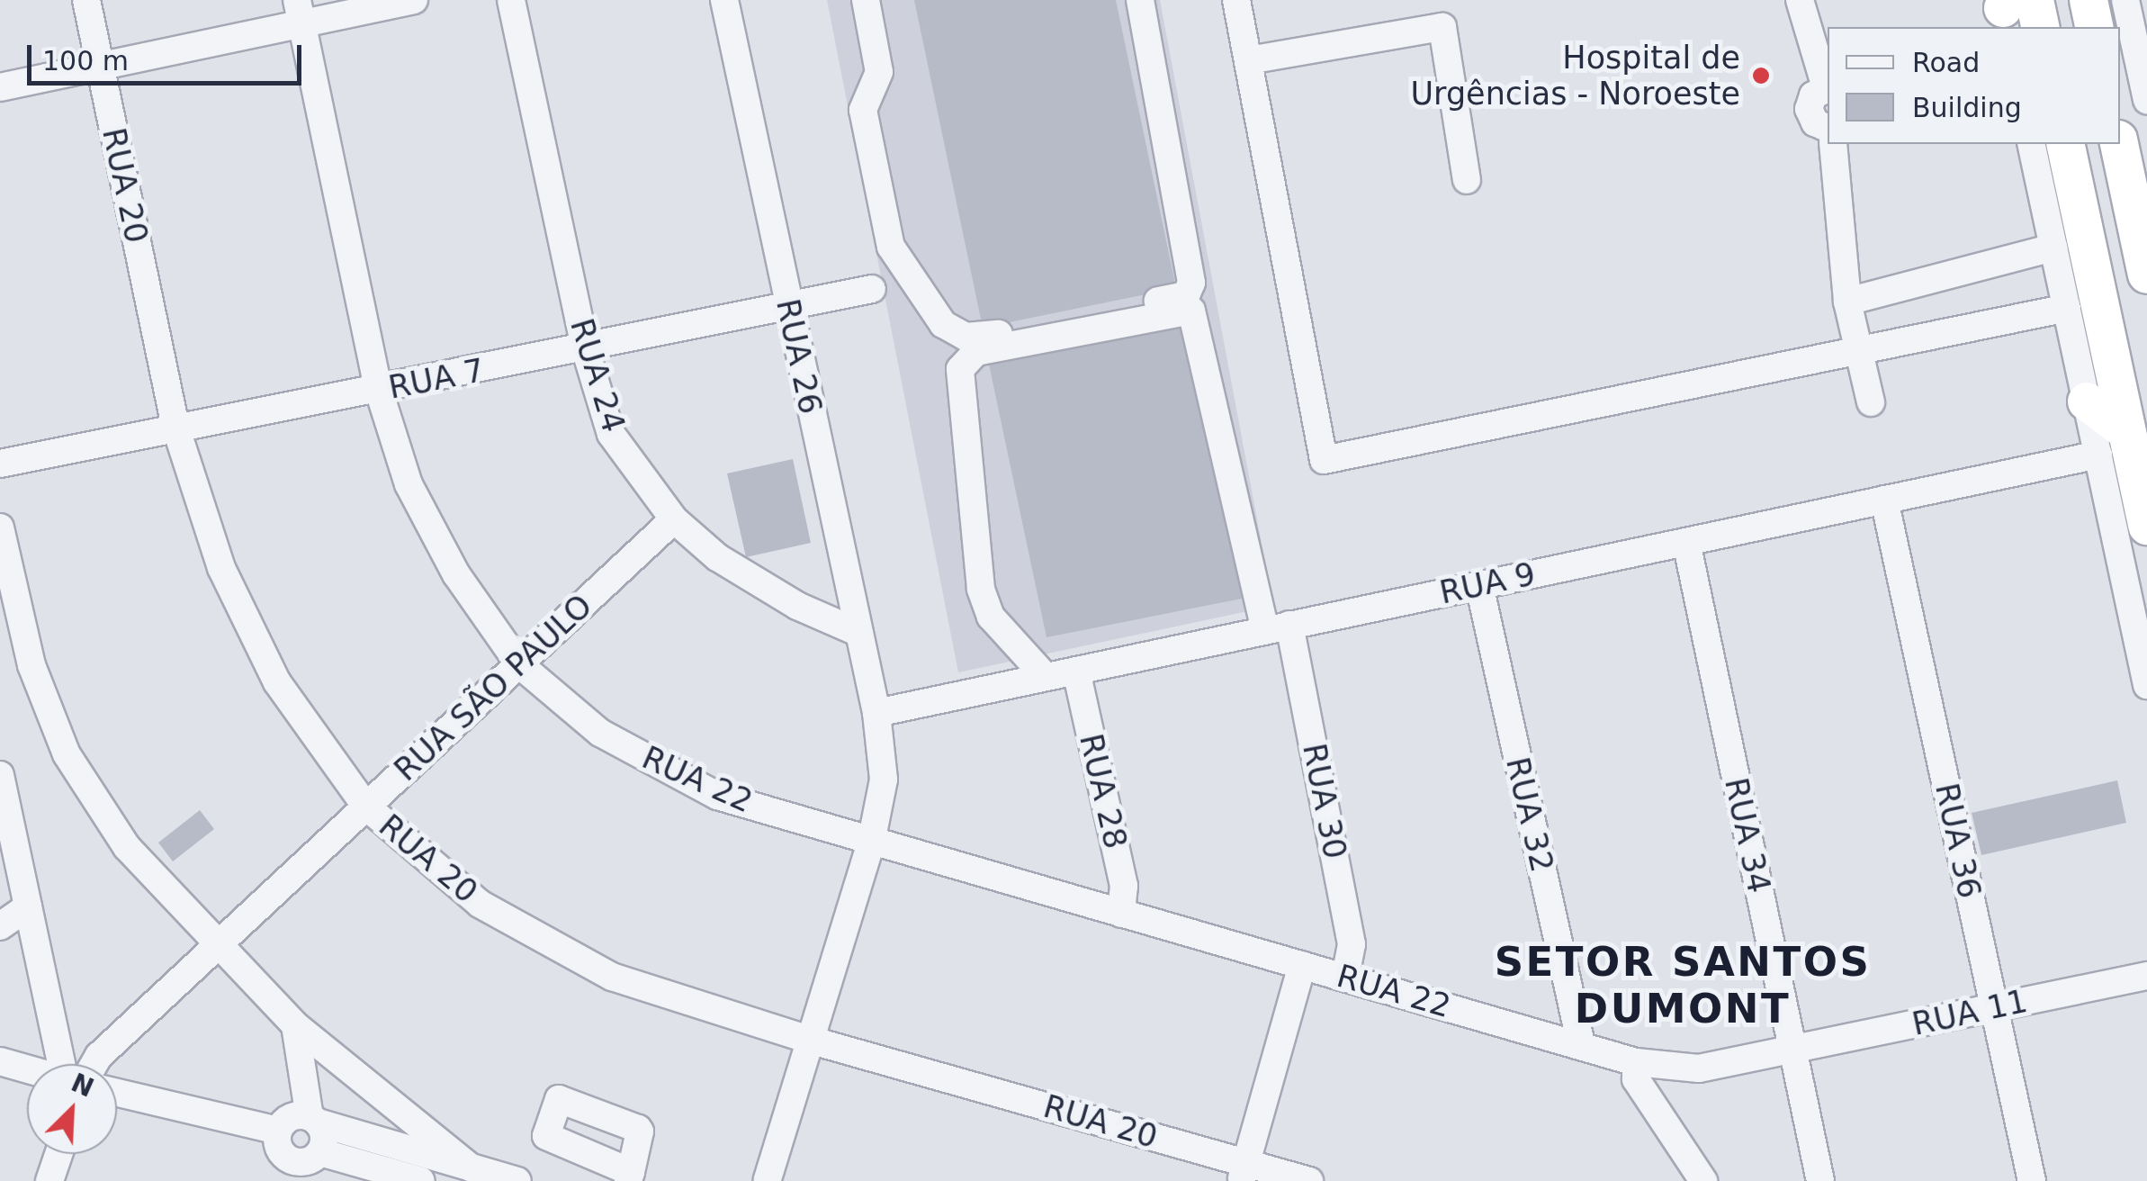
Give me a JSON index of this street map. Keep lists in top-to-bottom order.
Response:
{
  "streets": {
    "street": [
      "RUA 20",
      "RUA 26",
      "RUA 24",
      "RUA 7",
      "RUA 9",
      "RUA SÃO PAULO",
      "RUA 22",
      "RUA 28",
      "RUA 30",
      "RUA 32",
      "RUA 34",
      "RUA 36",
      "RUA 11"
    ]
  },
  "crossings": [
    ["RUA 20", "RUA 26"],
    ["RUA 20", "RUA 7"],
    ["RUA 20", "RUA SÃO PAULO"],
    ["RUA 26", "RUA 24"],
    ["RUA 26", "RUA 7"],
    ["RUA 26", "RUA 9"],
    ["RUA 26", "RUA 22"],
    ["RUA 24", "RUA 7"],
    ["RUA 24", "RUA SÃO PAULO"],
    ["RUA 7", "RUA 22"],
    ["RUA 9", "RUA 28"],
    ["RUA 9", "RUA 30"],
    ["RUA 9", "RUA 32"],
    ["RUA 9", "RUA 34"],
    ["RUA 9", "RUA 36"],
    ["RUA SÃO PAULO", "RUA 22"],
    ["RUA 22", "RUA 28"],
    ["RUA 22", "RUA 30"],
    ["RUA 22", "RUA 32"],
    ["RUA 22", "RUA 11"],
    ["RUA 32", "RUA 11"],
    ["RUA 34", "RUA 11"],
    ["RUA 36", "RUA 11"]
  ],
  "districts": ["SETOR SANTOS DUMONT"],
  "places": ["Hospital de Urgências - Noroeste"],
  "legend": ["Road", "Building"],
  "scale_bar": "100 m",
  "north": "top right"
}
